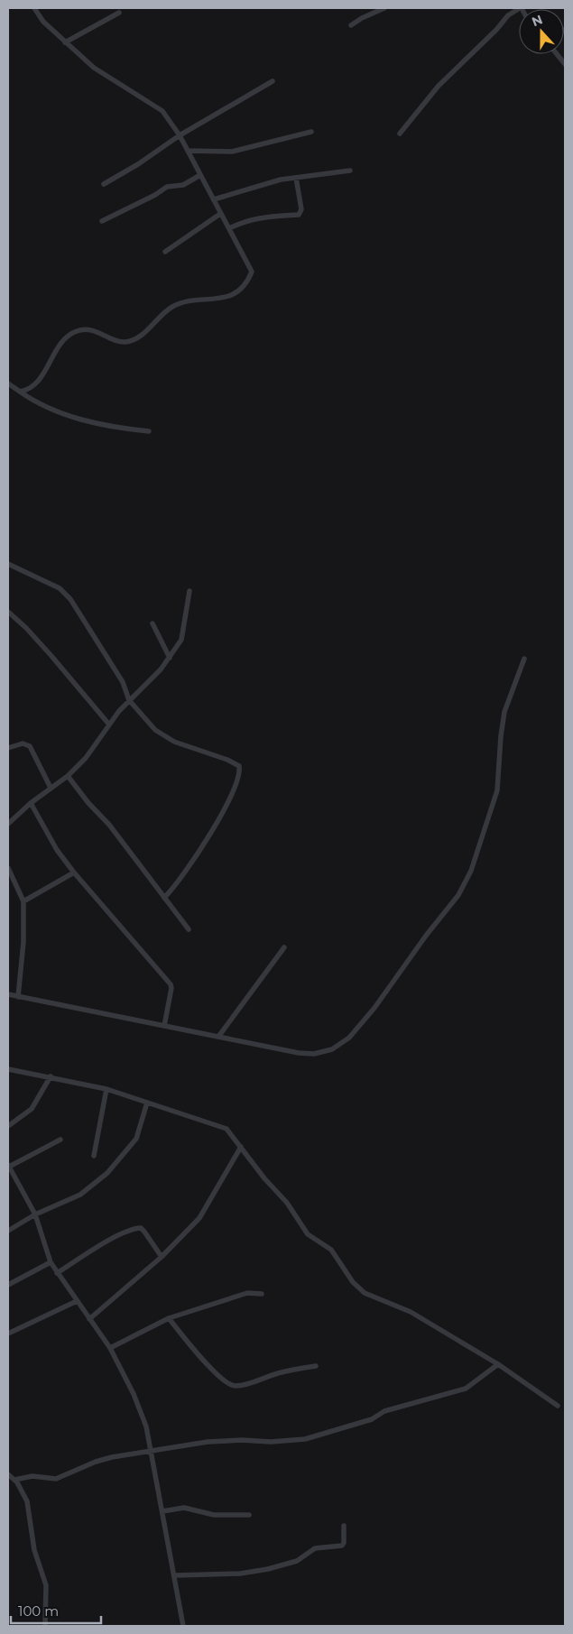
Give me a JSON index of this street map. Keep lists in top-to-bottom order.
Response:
{
  "scale_bar": "100 m",
  "north": "top"
}
